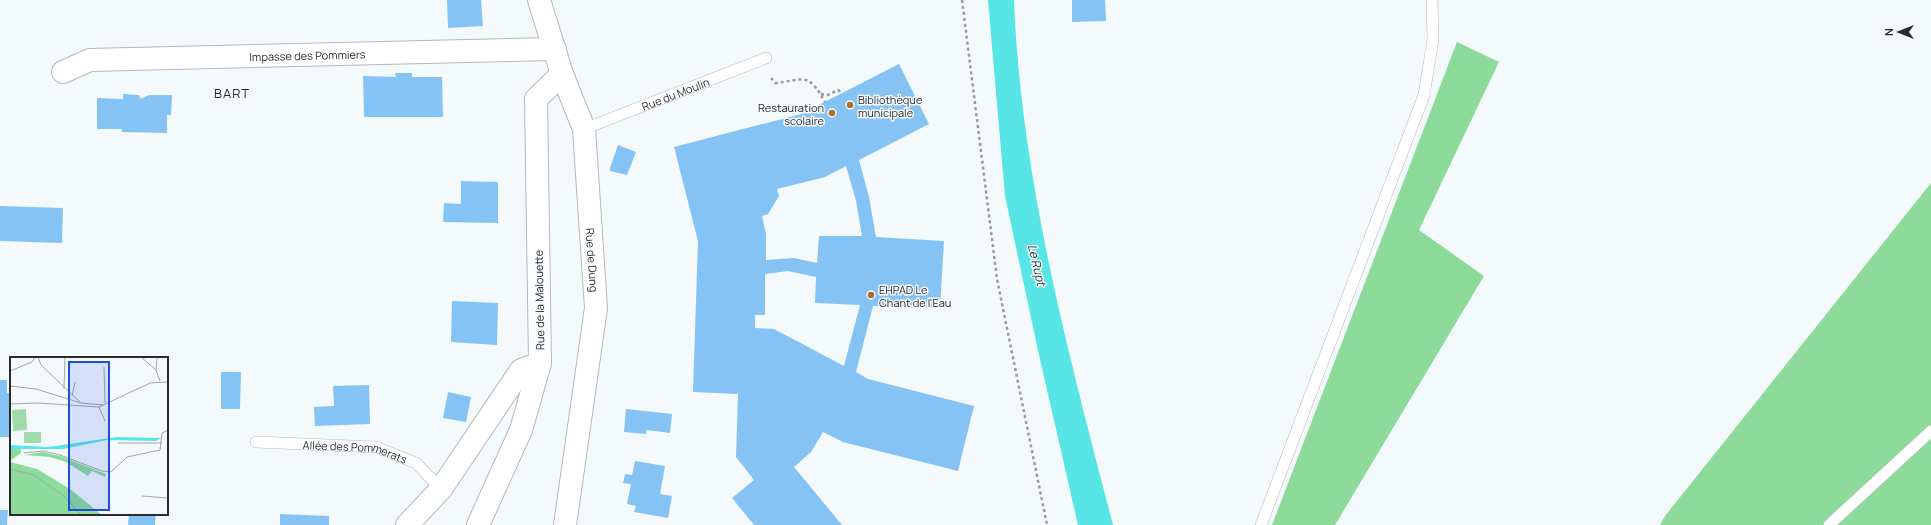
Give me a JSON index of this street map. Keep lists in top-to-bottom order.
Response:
{
  "streets": {
    "street": ["Impasse des Pommiers", "Rue de Dung", "Rue de la Malouette"],
    "lane": ["Rue du Moulin", "Allée des Pommerats"]
  },
  "crossings": [
    ["Impasse des Pommiers", "Rue de Dung"],
    ["Rue du Moulin", "Rue de Dung"],
    ["Rue de Dung", "Rue de la Malouette"]
  ],
  "districts": ["BART"],
  "water": ["Le Rupt"],
  "places": ["Bibliothèque municipale", "Restauration scolaire", "EHPAD Le Chant de l'Eau"],
  "north": "left"
}
